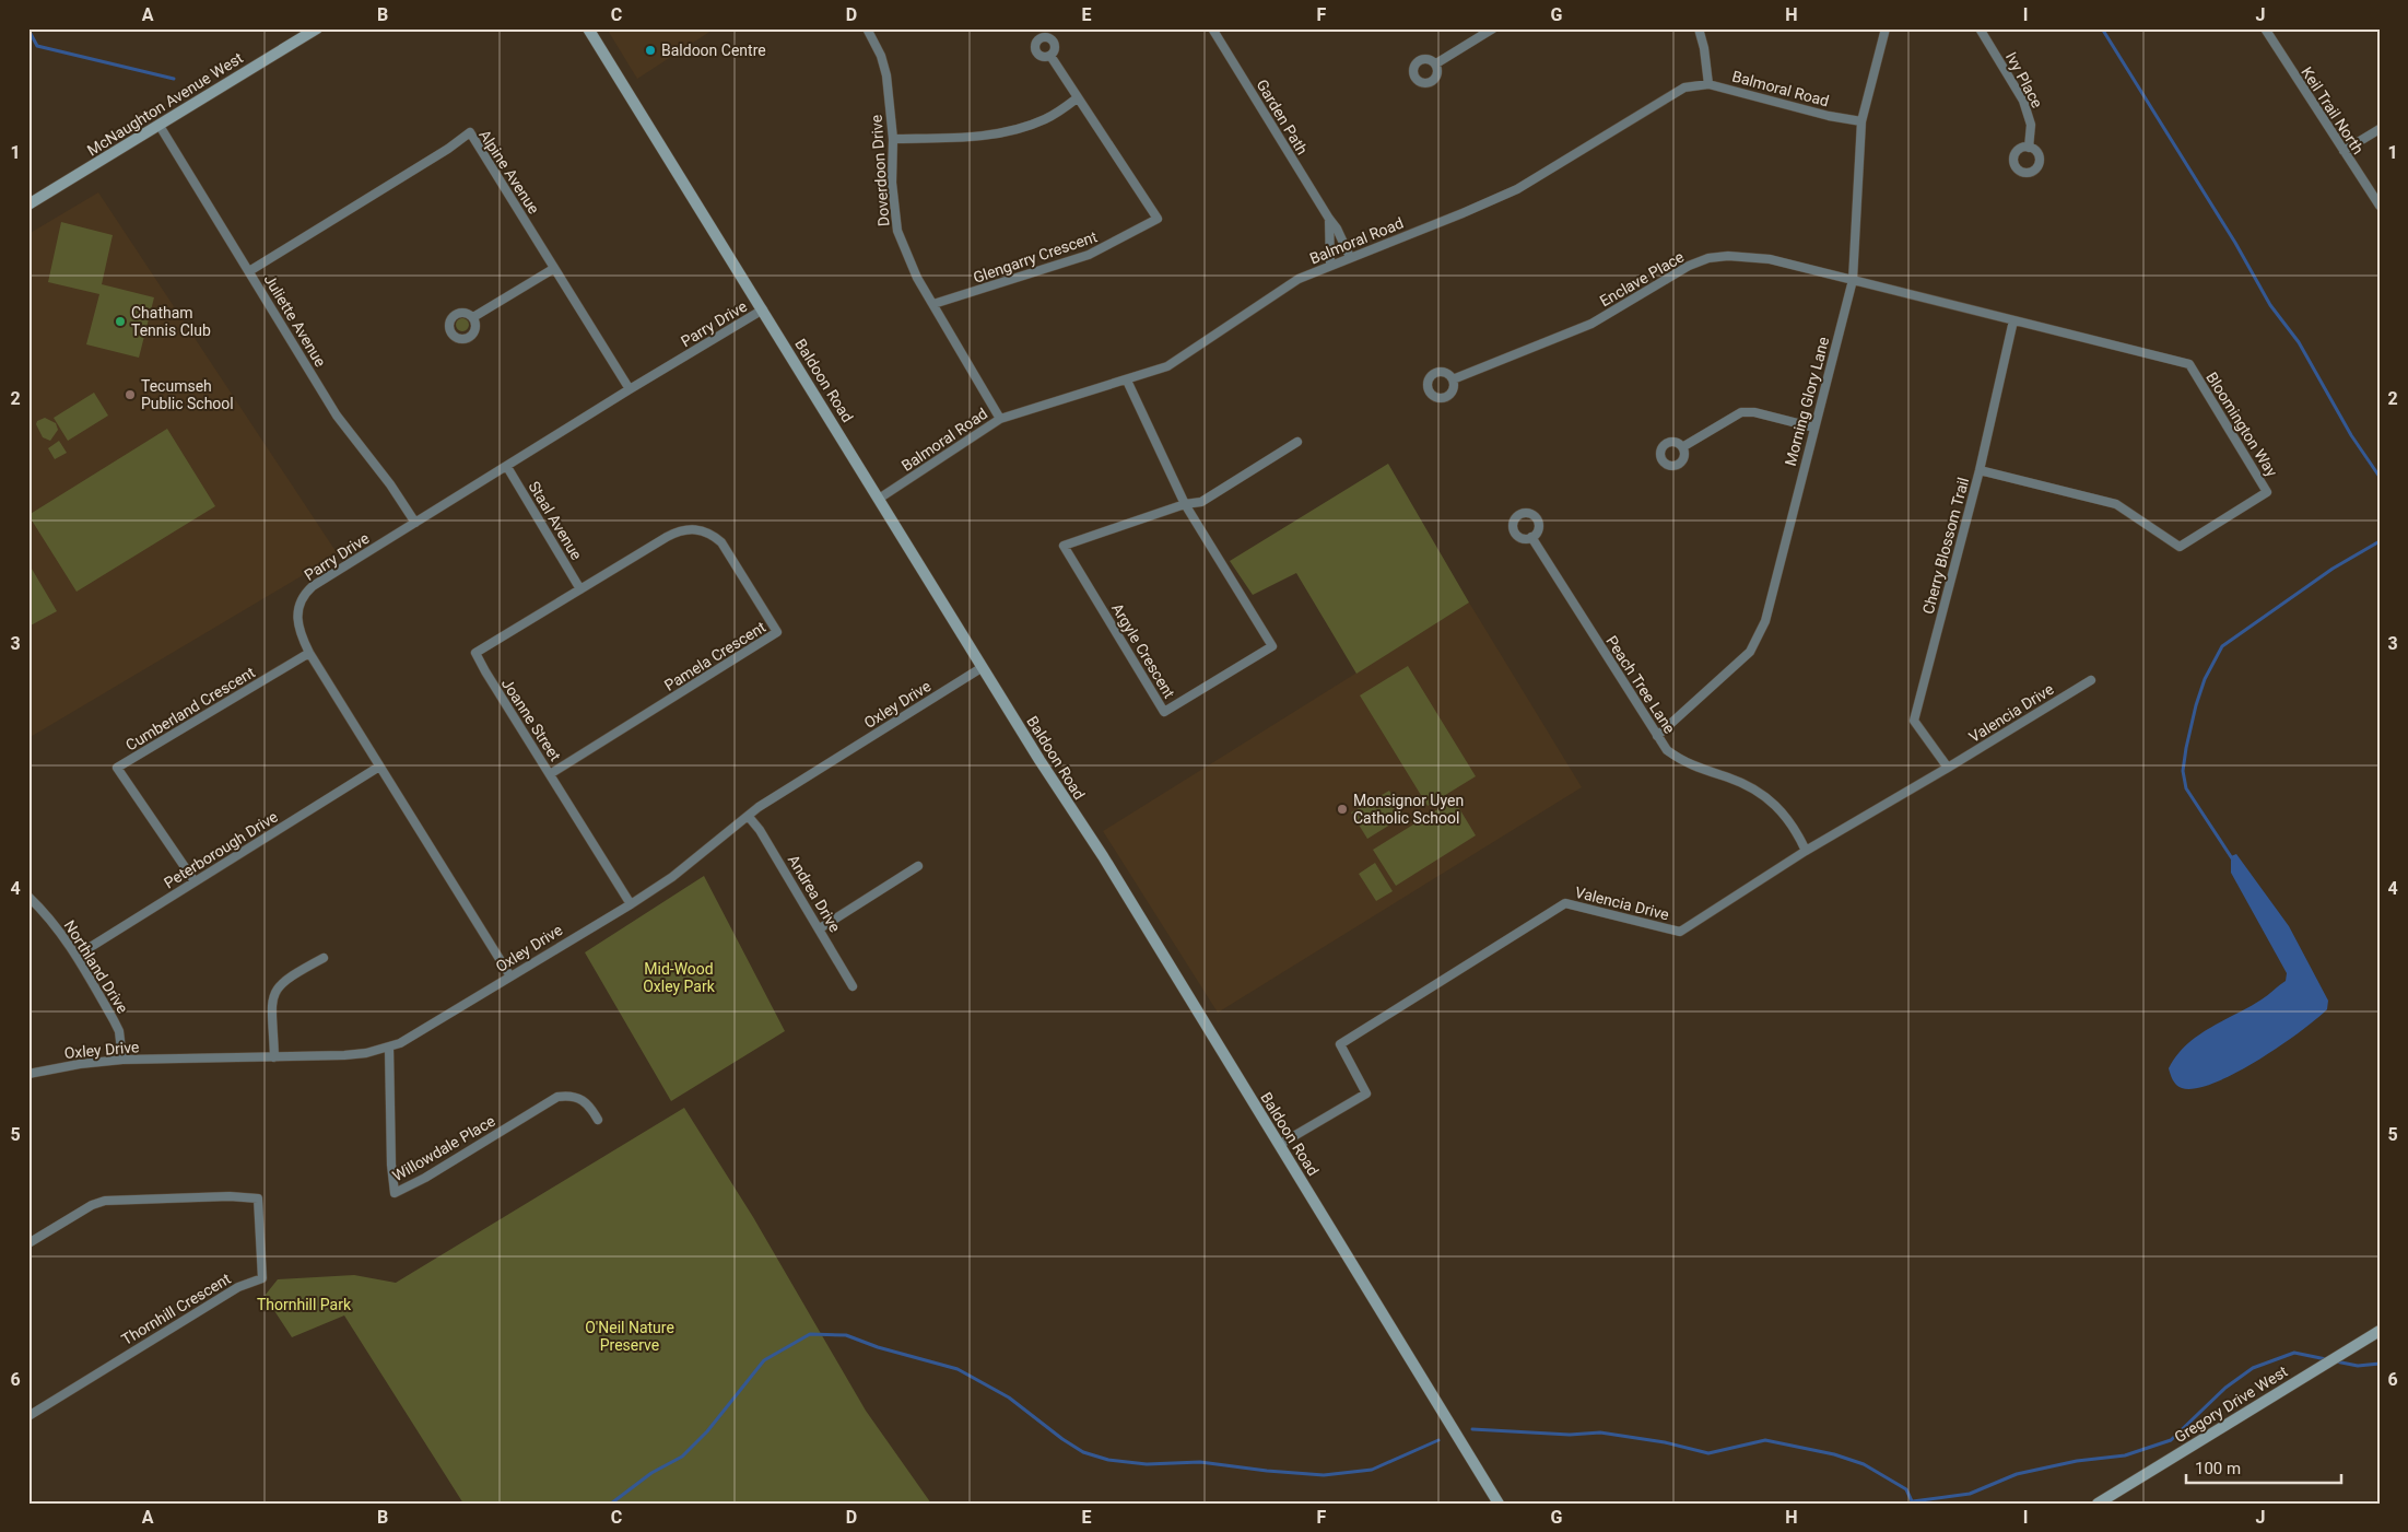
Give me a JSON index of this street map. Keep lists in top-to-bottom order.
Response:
{
  "streets": {
    "street": [
      "Ivy Place",
      "Balmoral Road",
      "McNaughton Avenue West",
      "Keil Trail North",
      "Garden Path",
      "Doverdoon Drive",
      "Alpine Avenue",
      "Glengarry Crescent",
      "Enclave Place",
      "Juliette Avenue",
      "Parry Drive",
      "Baldoon Road",
      "Morning Glory Lane",
      "Bloomington Way",
      "Staal Avenue",
      "Cherry Blossom Trail",
      "Argyle Crescent",
      "Pamela Crescent",
      "Peach Tree Lane",
      "Oxley Drive",
      "Cumberland Crescent",
      "Valencia Drive",
      "Joanne Street",
      "Peterborough Drive",
      "Andrea Drive",
      "Northland Drive",
      "Willowdale Place",
      "Thornhill Crescent",
      "Gregory Drive West"
    ]
  },
  "crossings": [
    ["Balmoral Road", "Garden Path"],
    ["Balmoral Road", "Doverdoon Drive"],
    ["Balmoral Road", "Baldoon Road"],
    ["Balmoral Road", "Morning Glory Lane"],
    ["Balmoral Road", "Argyle Crescent"],
    ["McNaughton Avenue West", "Juliette Avenue"],
    ["Doverdoon Drive", "Glengarry Crescent"],
    ["Alpine Avenue", "Juliette Avenue"],
    ["Alpine Avenue", "Parry Drive"],
    ["Enclave Place", "Morning Glory Lane"],
    ["Enclave Place", "Bloomington Way"],
    ["Juliette Avenue", "Parry Drive"],
    ["Parry Drive", "Baldoon Road"],
    ["Parry Drive", "Staal Avenue"],
    ["Parry Drive", "Oxley Drive"],
    ["Parry Drive", "Cumberland Crescent"],
    ["Parry Drive", "Peterborough Drive"],
    ["Baldoon Road", "Oxley Drive"],
    ["Baldoon Road", "Valencia Drive"],
    ["Morning Glory Lane", "Bloomington Way"],
    ["Morning Glory Lane", "Peach Tree Lane"],
    ["Bloomington Way", "Cherry Blossom Trail"],
    ["Staal Avenue", "Pamela Crescent"],
    ["Staal Avenue", "Joanne Street"],
    ["Cherry Blossom Trail", "Valencia Drive"],
    ["Pamela Crescent", "Joanne Street"],
    ["Peach Tree Lane", "Valencia Drive"],
    ["Oxley Drive", "Joanne Street"],
    ["Oxley Drive", "Andrea Drive"],
    ["Oxley Drive", "Northland Drive"],
    ["Oxley Drive", "Willowdale Place"],
    ["Cumberland Crescent", "Peterborough Drive"],
    ["Peterborough Drive", "Northland Drive"]
  ],
  "parks": ["Mid-Wood Oxley Park", "Thornhill Park", "O'Neil Nature Preserve"],
  "places": [
    "Baldoon Centre",
    "Chatham Tennis Club",
    "Tecumseh Public School",
    "Monsignor Uyen Catholic School"
  ],
  "scale_bar": "100 m",
  "grid": {
    "columns": [
      "A",
      "B",
      "C",
      "D",
      "E",
      "F",
      "G",
      "H",
      "I",
      "J"
    ],
    "rows": [
      "1",
      "2",
      "3",
      "4",
      "5",
      "6"
    ]
  }
}
